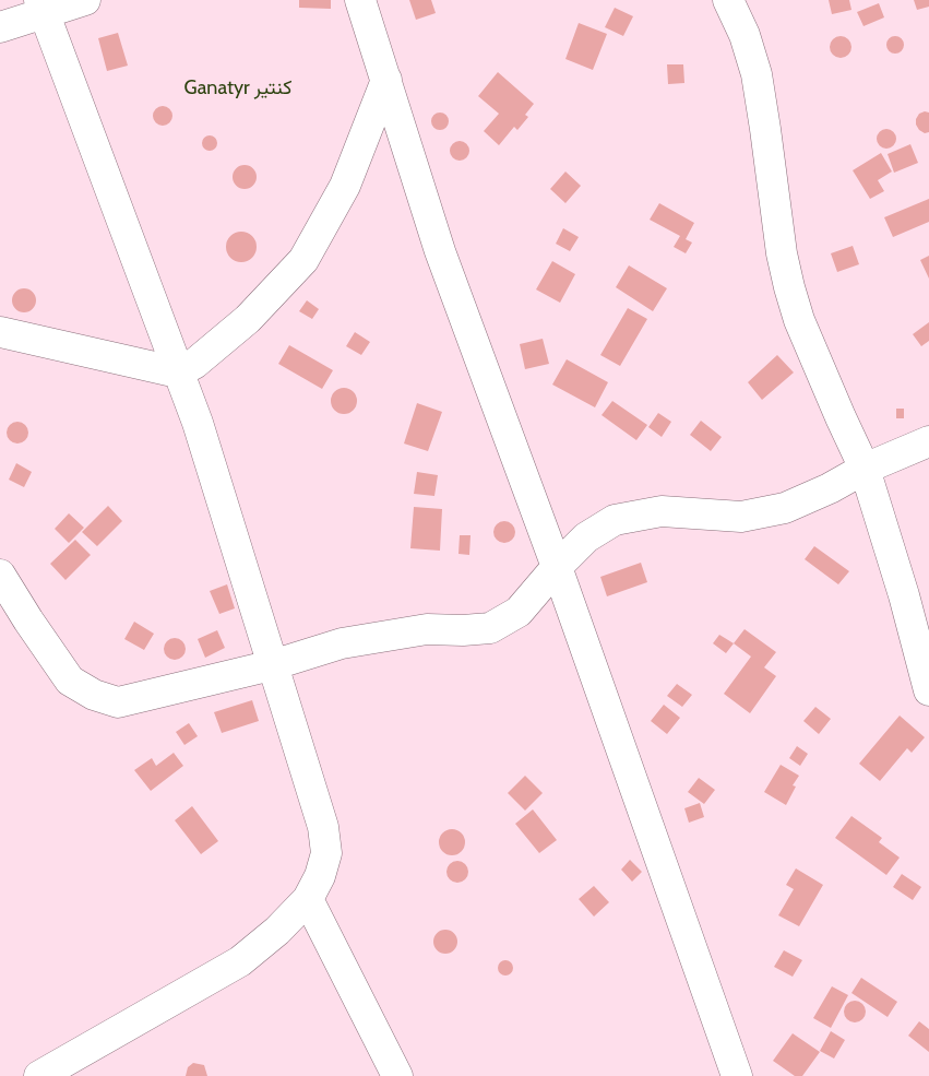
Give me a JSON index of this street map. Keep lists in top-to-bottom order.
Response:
{
  "districts": ["Ganatyr كنتير"]
}
